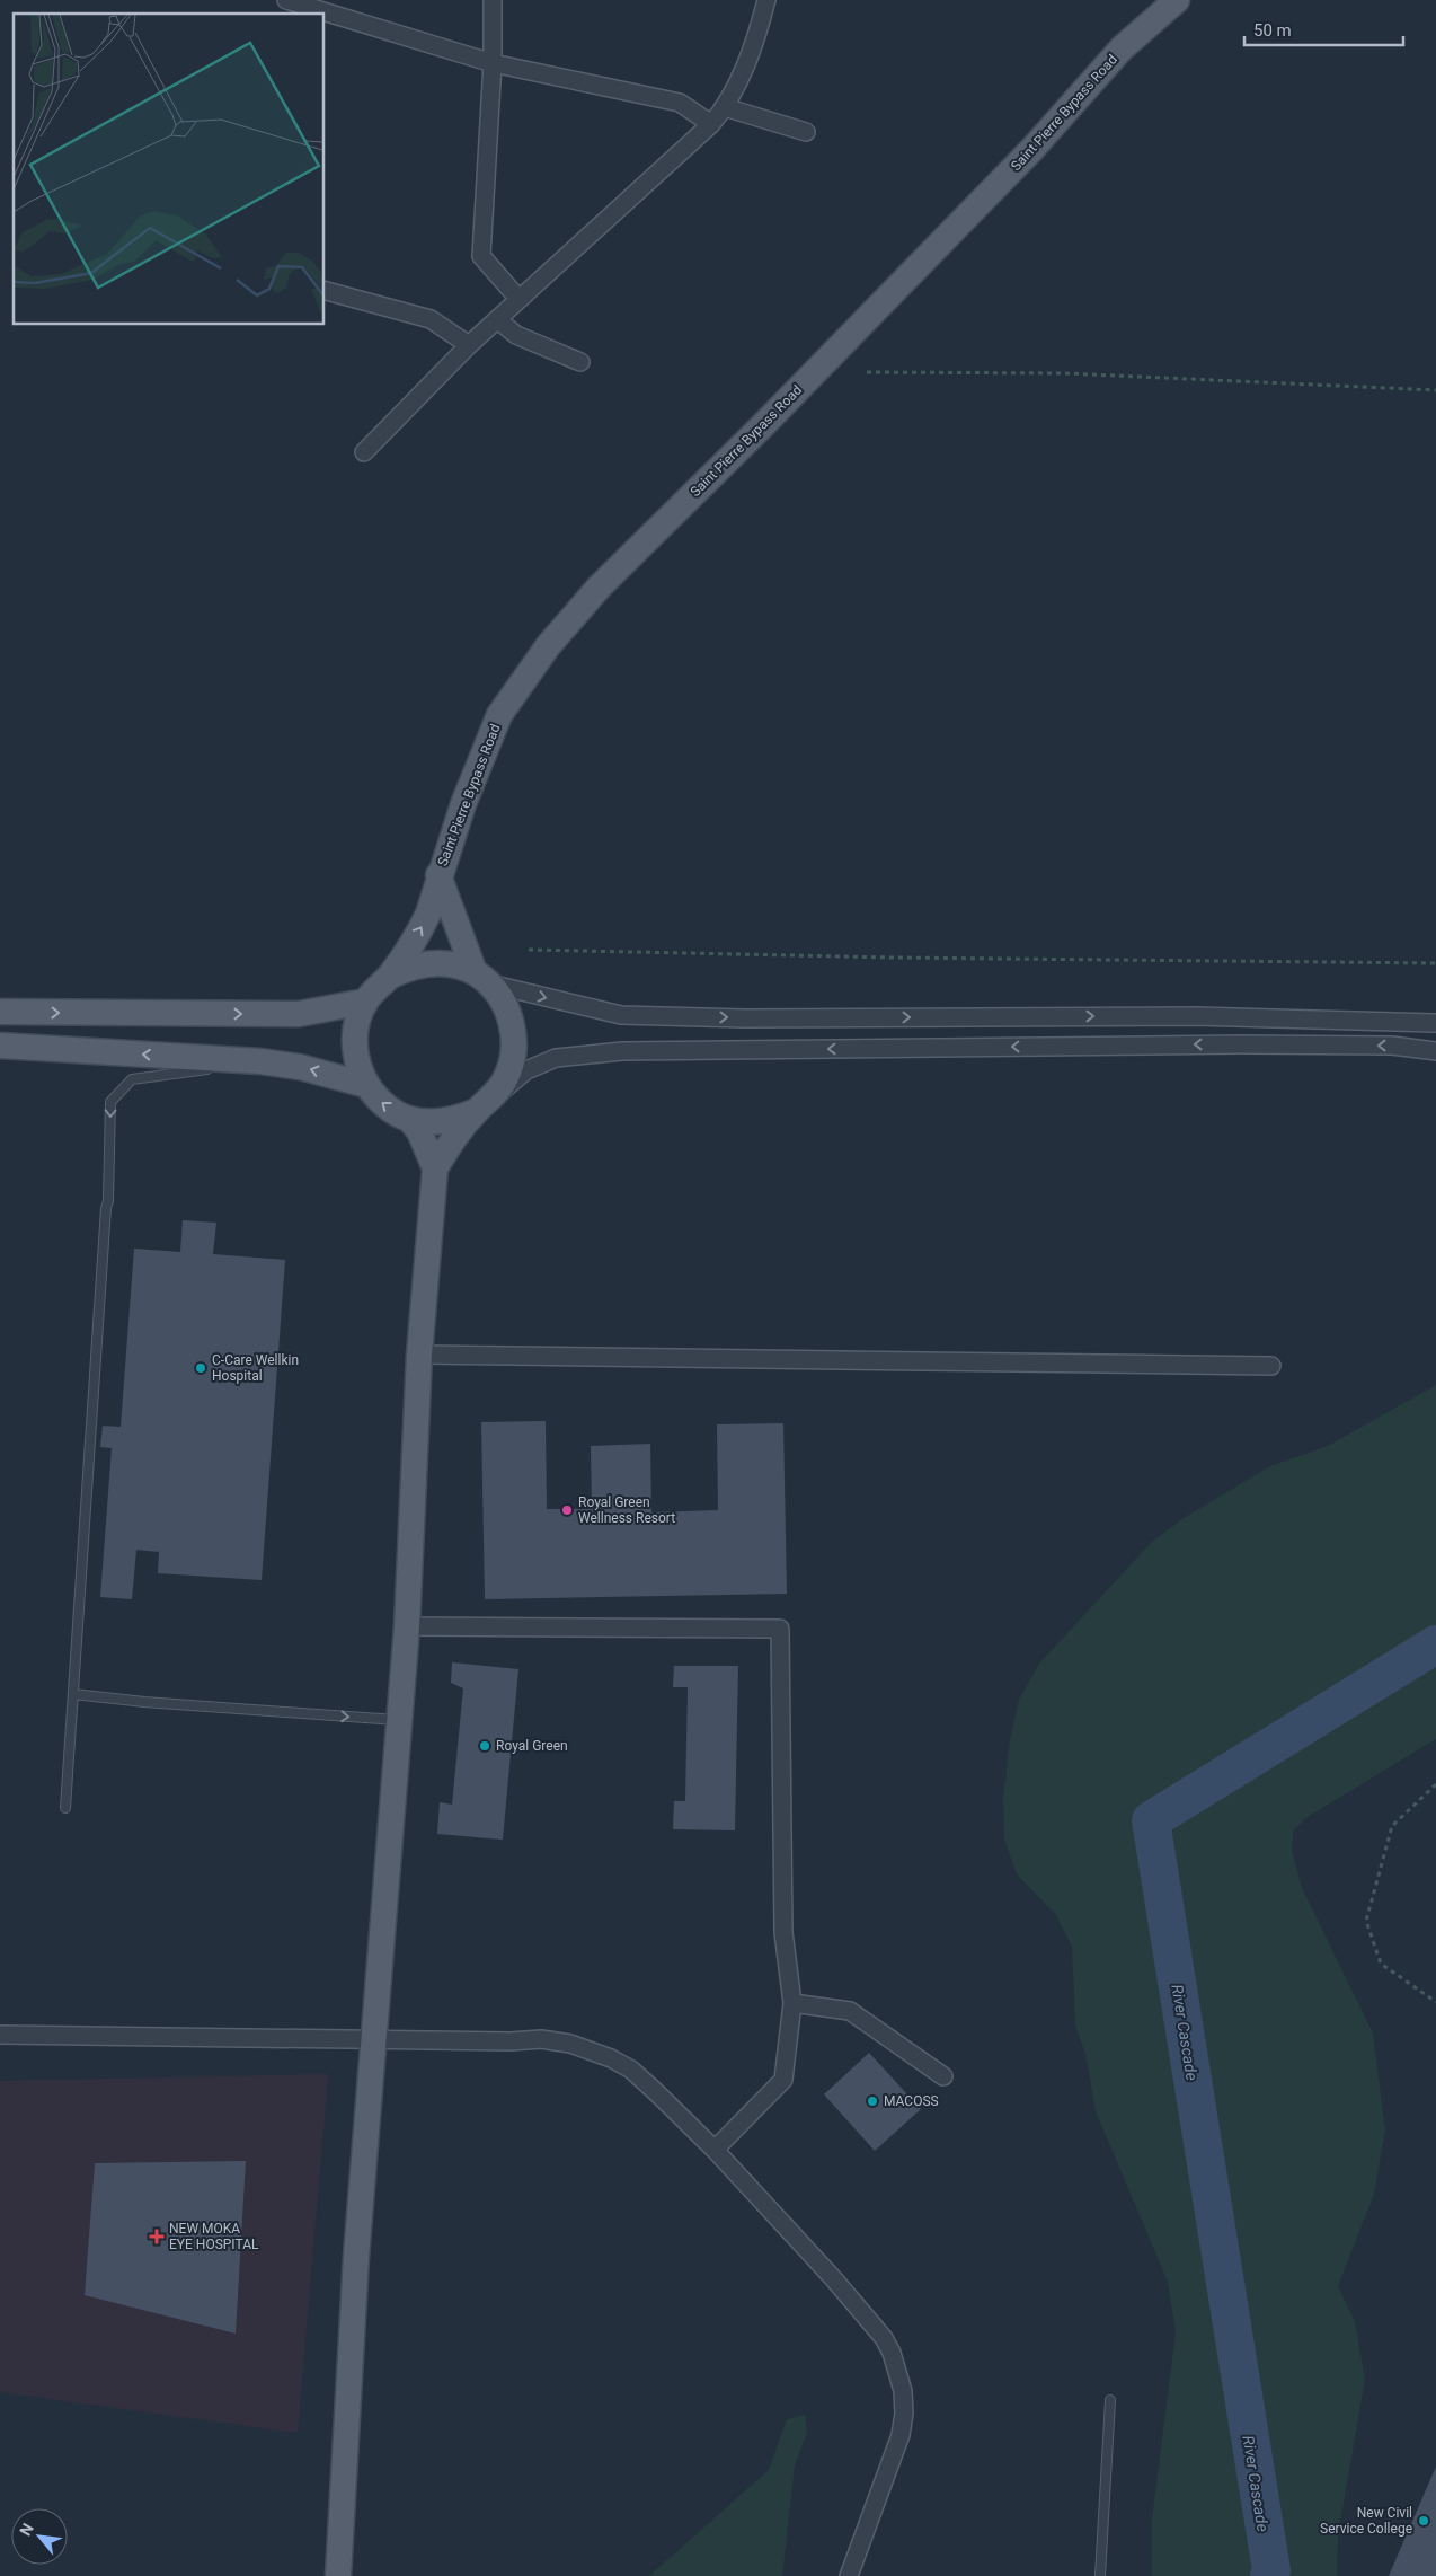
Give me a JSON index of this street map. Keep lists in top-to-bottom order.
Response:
{
  "streets": {
    "main road": ["Saint Pierre Bypass Road"]
  },
  "water": ["River Cascade"],
  "places": {
    "other": [
      "C-Care Wellkin Hospital",
      "Royal Green Wellness Resort",
      "Royal Green",
      "MACOSS",
      "New Civil Service College"
    ],
    "health": ["NEW MOKA EYE HOSPITAL"]
  },
  "scale_bar": "50 m",
  "north": "top left"
}
